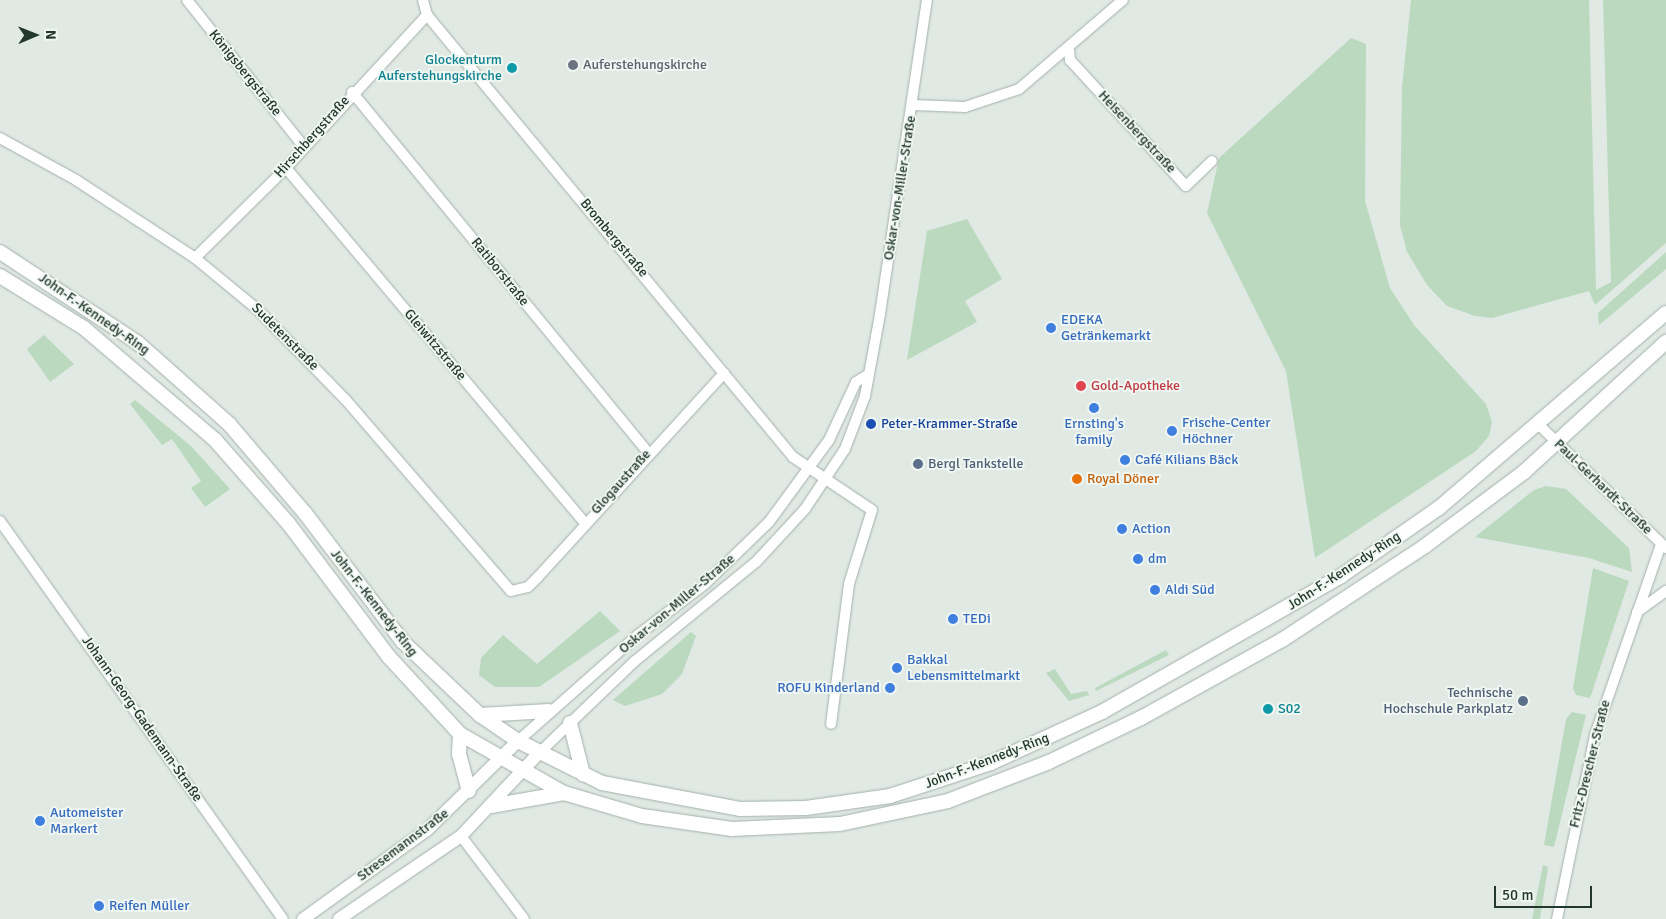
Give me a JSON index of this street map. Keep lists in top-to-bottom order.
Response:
{
  "streets": {
    "main road": ["John-F.-Kennedy-Ring"],
    "street": [
      "Königsbergstraße",
      "Heisenbergstraße",
      "Hirschbergstraße",
      "Oskar-von-Miller-Straße",
      "Brombergstraße",
      "Ratiborstraße",
      "Sudetenstraße",
      "Gleiwitzstraße",
      "Glogaustraße",
      "Paul-Gerhardt-Straße",
      "Johann-Georg-Gademann-Straße",
      "Fritz-Drescher-Straße",
      "Stresemannstraße"
    ]
  },
  "crossings": [
    ["Königsbergstraße", "Hirschbergstraße"],
    ["Hirschbergstraße", "Brombergstraße"],
    ["Hirschbergstraße", "Ratiborstraße"],
    ["Hirschbergstraße", "Sudetenstraße"],
    ["Hirschbergstraße", "Gleiwitzstraße"],
    ["Oskar-von-Miller-Straße", "Brombergstraße"],
    ["Oskar-von-Miller-Straße", "John-F.-Kennedy-Ring"],
    ["Oskar-von-Miller-Straße", "Stresemannstraße"],
    ["Brombergstraße", "Glogaustraße"],
    ["Ratiborstraße", "Glogaustraße"],
    ["John-F.-Kennedy-Ring", "Paul-Gerhardt-Straße"],
    ["John-F.-Kennedy-Ring", "Stresemannstraße"],
    ["Sudetenstraße", "Glogaustraße"],
    ["Gleiwitzstraße", "Glogaustraße"],
    ["Paul-Gerhardt-Straße", "Fritz-Drescher-Straße"]
  ],
  "places": [
    "Auferstehungskirche",
    "Glockenturm Auferstehungskirche",
    "EDEKA Getränkemarkt",
    "Gold-Apotheke",
    "Ernsting's family",
    "Peter-Krammer-Straße",
    "Frische-Center Höchner",
    "Café Kilians Bäck",
    "Bergl Tankstelle",
    "Royal Döner",
    "Action",
    "dm",
    "Aldi Süd",
    "TEDi",
    "Bakkal Lebensmittelmarkt",
    "ROFU Kinderland",
    "Technische Hochschule Parkplatz",
    "S02",
    "Automeister Markert",
    "Reifen Müller"
  ],
  "scale_bar": "50 m",
  "north": "right"
}
